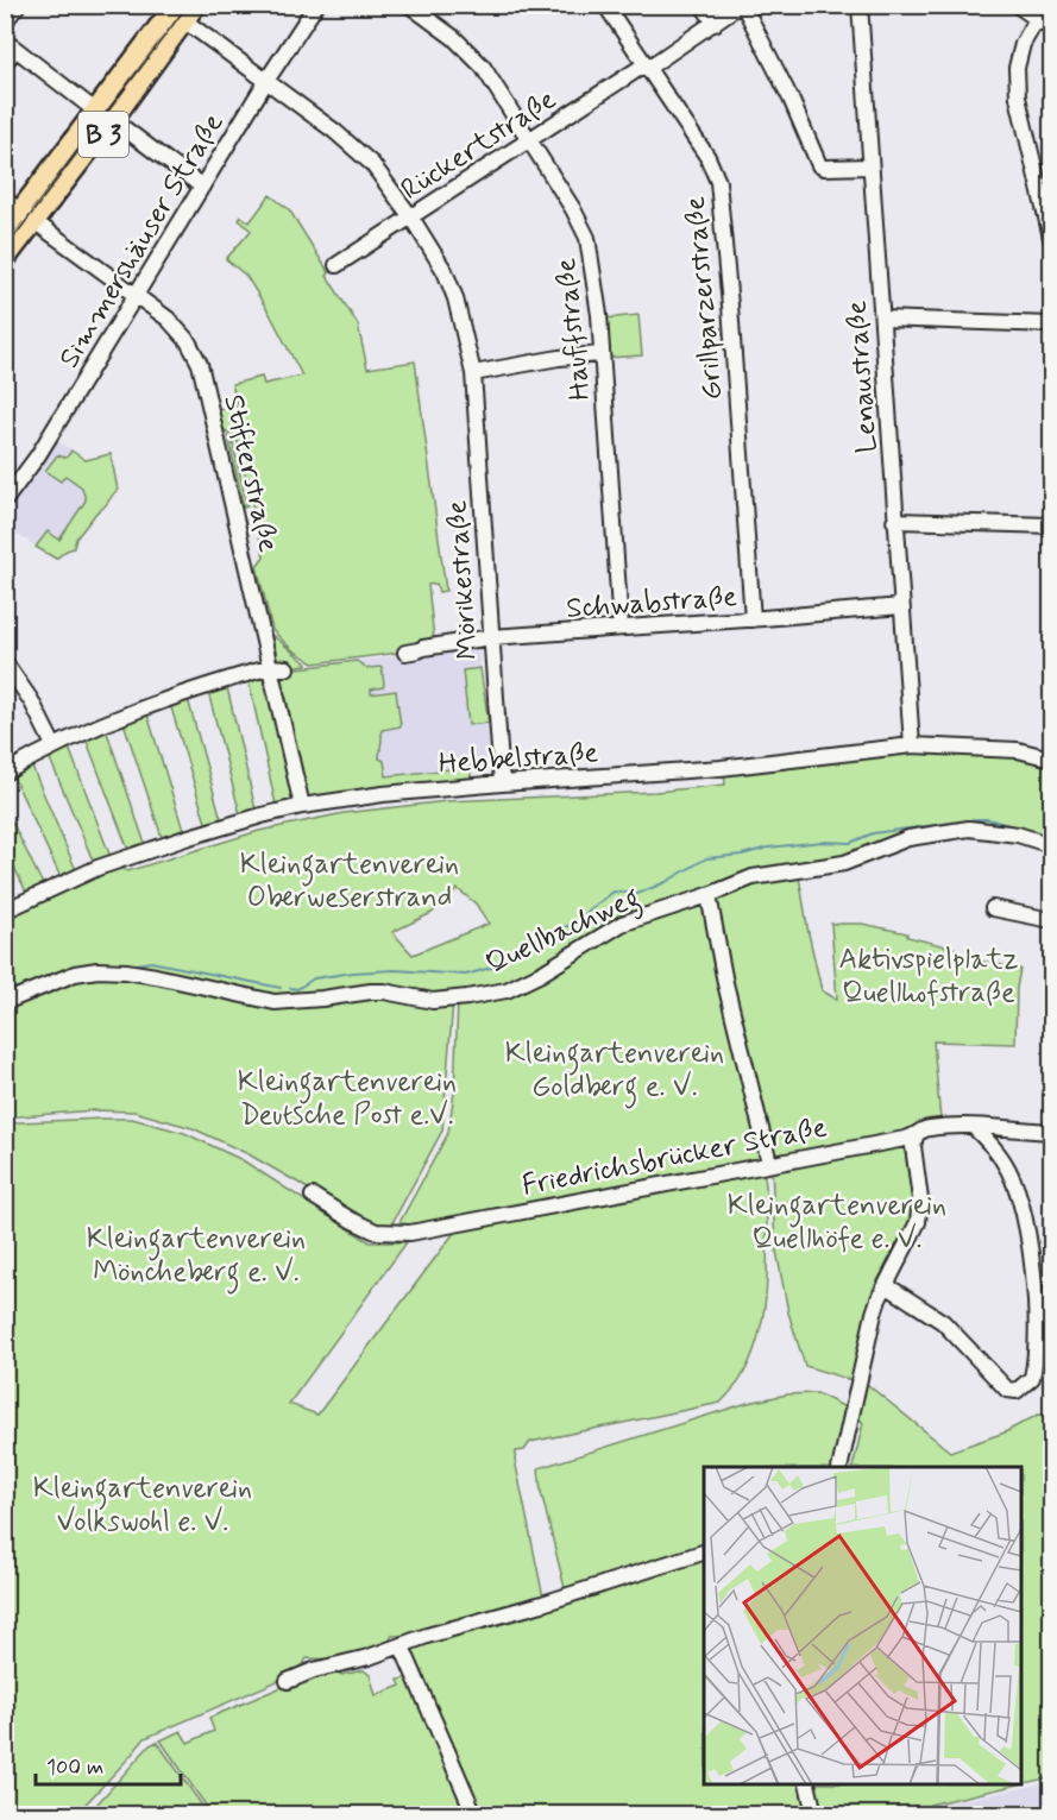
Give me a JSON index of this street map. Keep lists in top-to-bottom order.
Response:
{
  "streets": {
    "main road": ["B 3"],
    "street": [
      "Rückertstraße",
      "Simmershäuser Straße",
      "Grillparzerstraße",
      "Hauffstraße",
      "Lenaustraße",
      "Stifterstraße",
      "Mörikestraße",
      "Schwabstraße",
      "Hebbelstraße",
      "Quellbachweg",
      "Friedrichsbrücker Straße"
    ]
  },
  "crossings": [
    ["B 3", "Stifterstraße"],
    ["B 3", "Mörikestraße"],
    ["Rückertstraße", "Grillparzerstraße"],
    ["Rückertstraße", "Hauffstraße"],
    ["Rückertstraße", "Mörikestraße"],
    ["Simmershäuser Straße", "Stifterstraße"],
    ["Simmershäuser Straße", "Mörikestraße"],
    ["Grillparzerstraße", "Schwabstraße"],
    ["Hauffstraße", "Schwabstraße"],
    ["Lenaustraße", "Schwabstraße"],
    ["Lenaustraße", "Hebbelstraße"],
    ["Stifterstraße", "Hebbelstraße"],
    ["Mörikestraße", "Schwabstraße"],
    ["Mörikestraße", "Hebbelstraße"]
  ],
  "parks": [
    "Kleingartenverein Oberweserstrand",
    "Aktivspielplatz Quellhofstraße",
    "Kleingartenverein Goldberg e. V.",
    "Kleingartenverein Deutsche Post e.V.",
    "Kleingartenverein Quellhöfe e. V.",
    "Kleingartenverein Möncheberg e. V.",
    "Kleingartenverein Volkswohl e. V."
  ],
  "scale_bar": "100 m"
}
